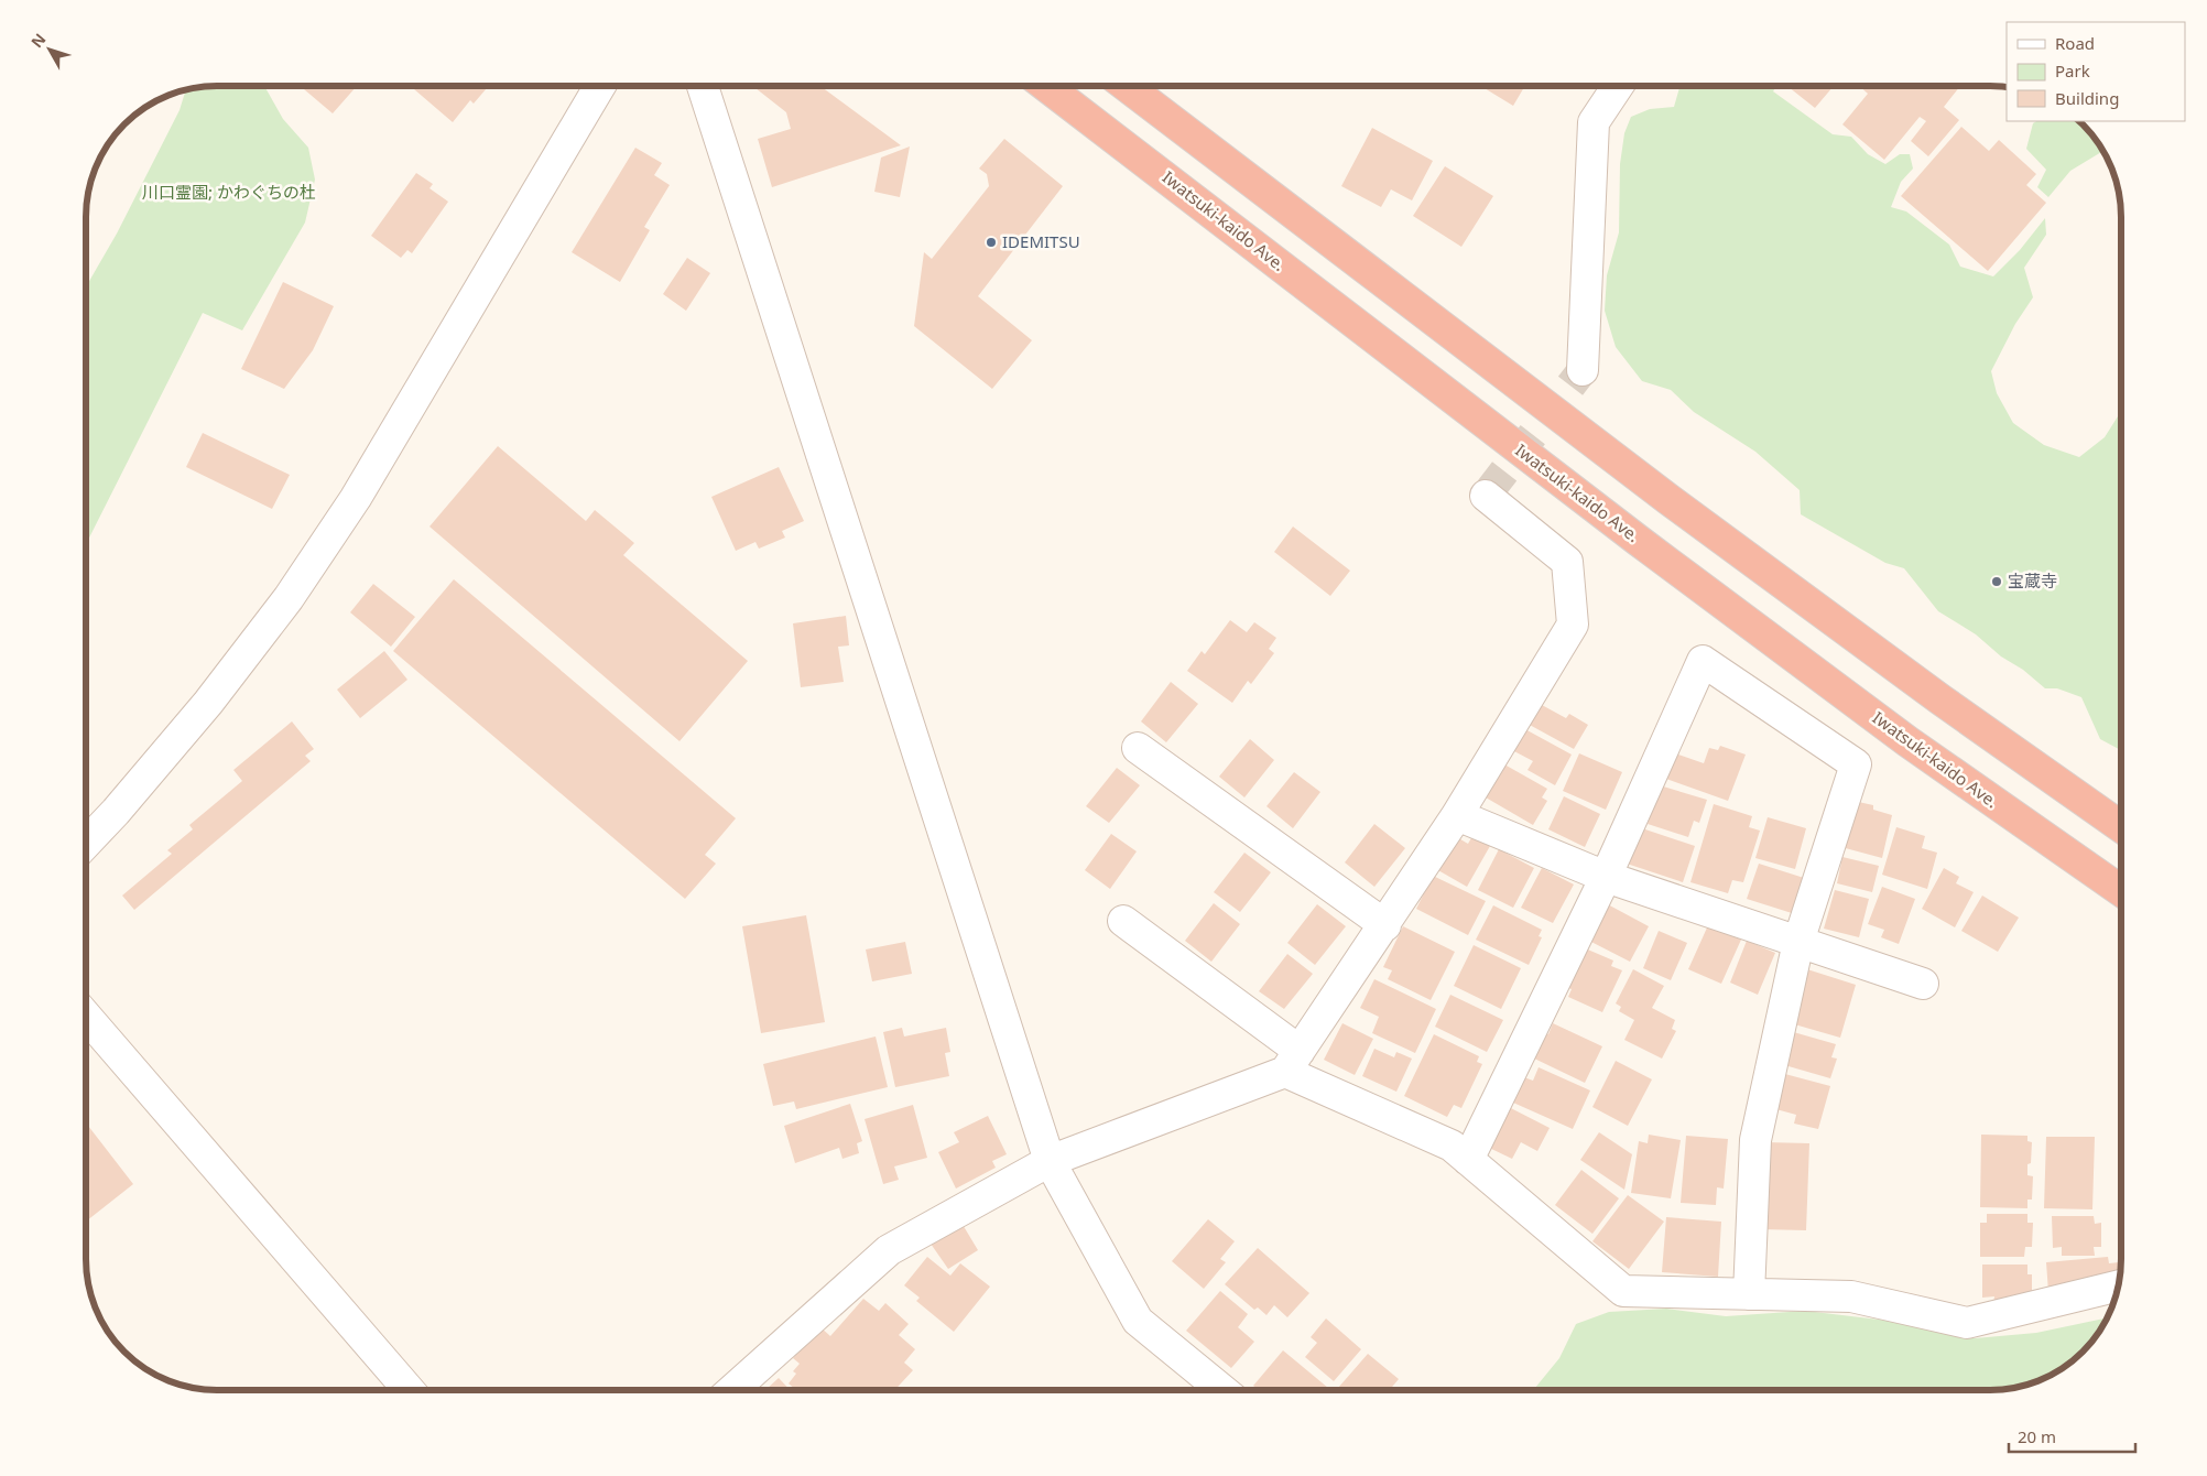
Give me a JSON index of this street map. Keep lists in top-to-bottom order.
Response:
{
  "streets": {
    "highway": ["Iwatsuki-kaido Ave."]
  },
  "parks": ["川口霊園; かわぐちの杜"],
  "places": ["IDEMITSU", "宝蔵寺"],
  "legend": ["Road", "Park", "Building"],
  "scale_bar": "20 m",
  "north": "top left"
}
